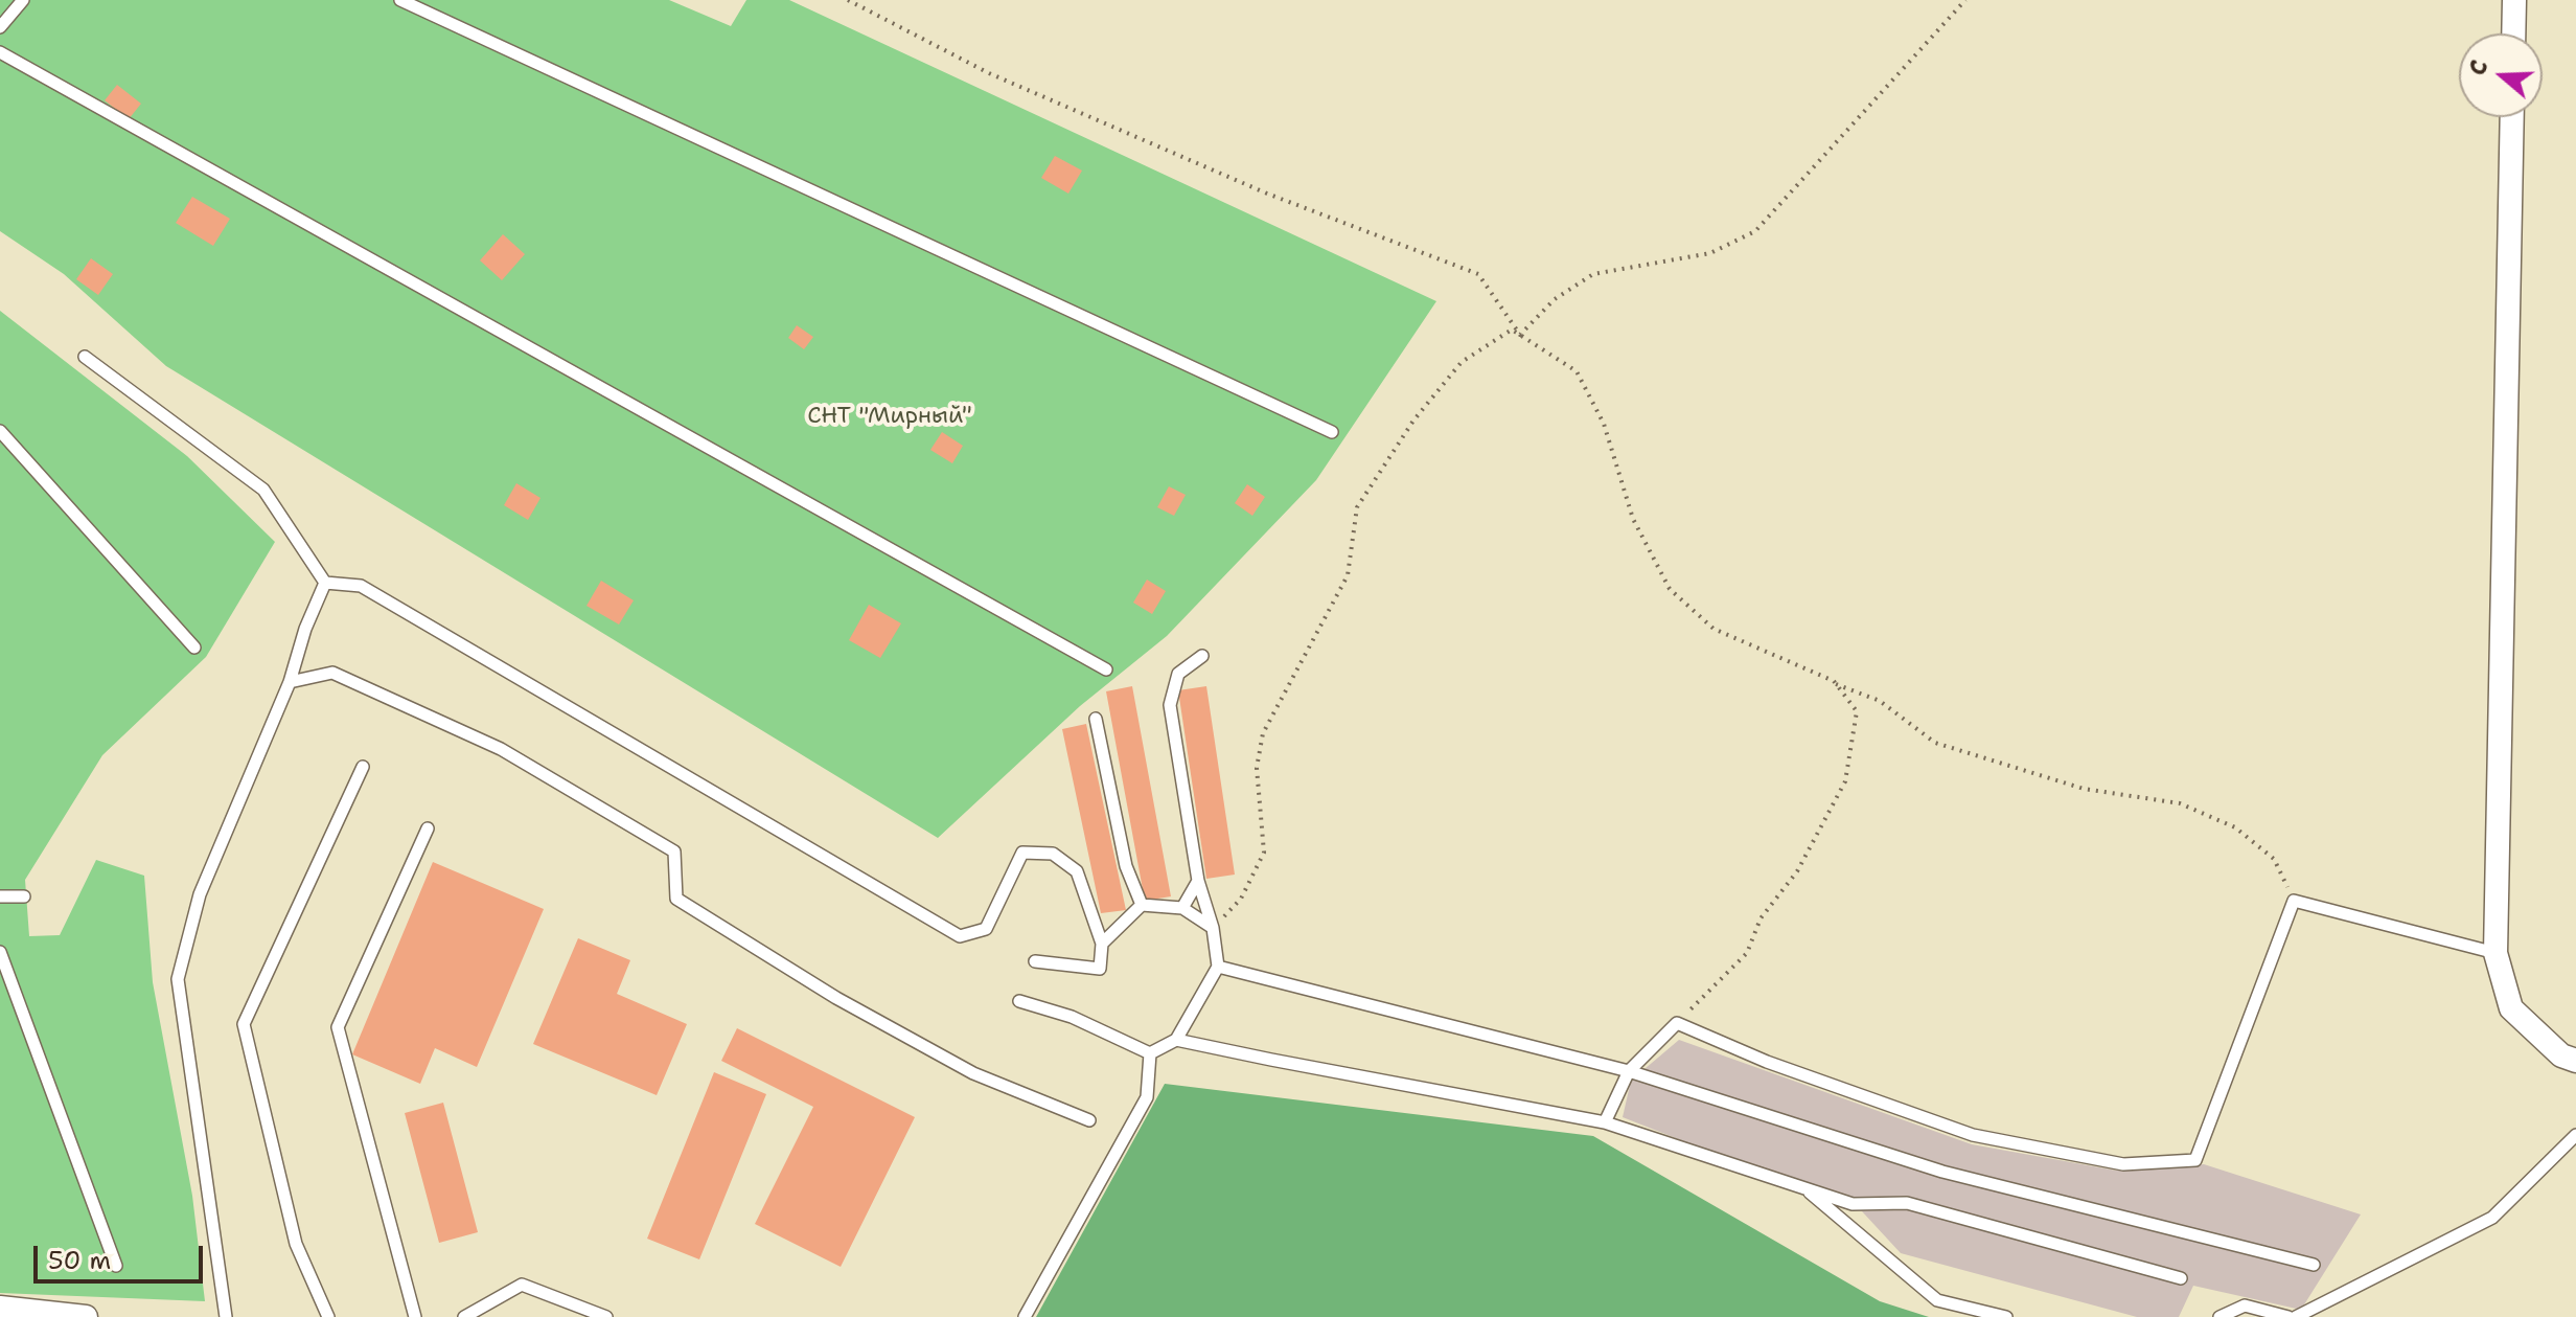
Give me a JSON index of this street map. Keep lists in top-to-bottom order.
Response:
{
  "parks": ["СНТ \"Мирный\""],
  "scale_bar": "50 m",
  "north": "left"
}
